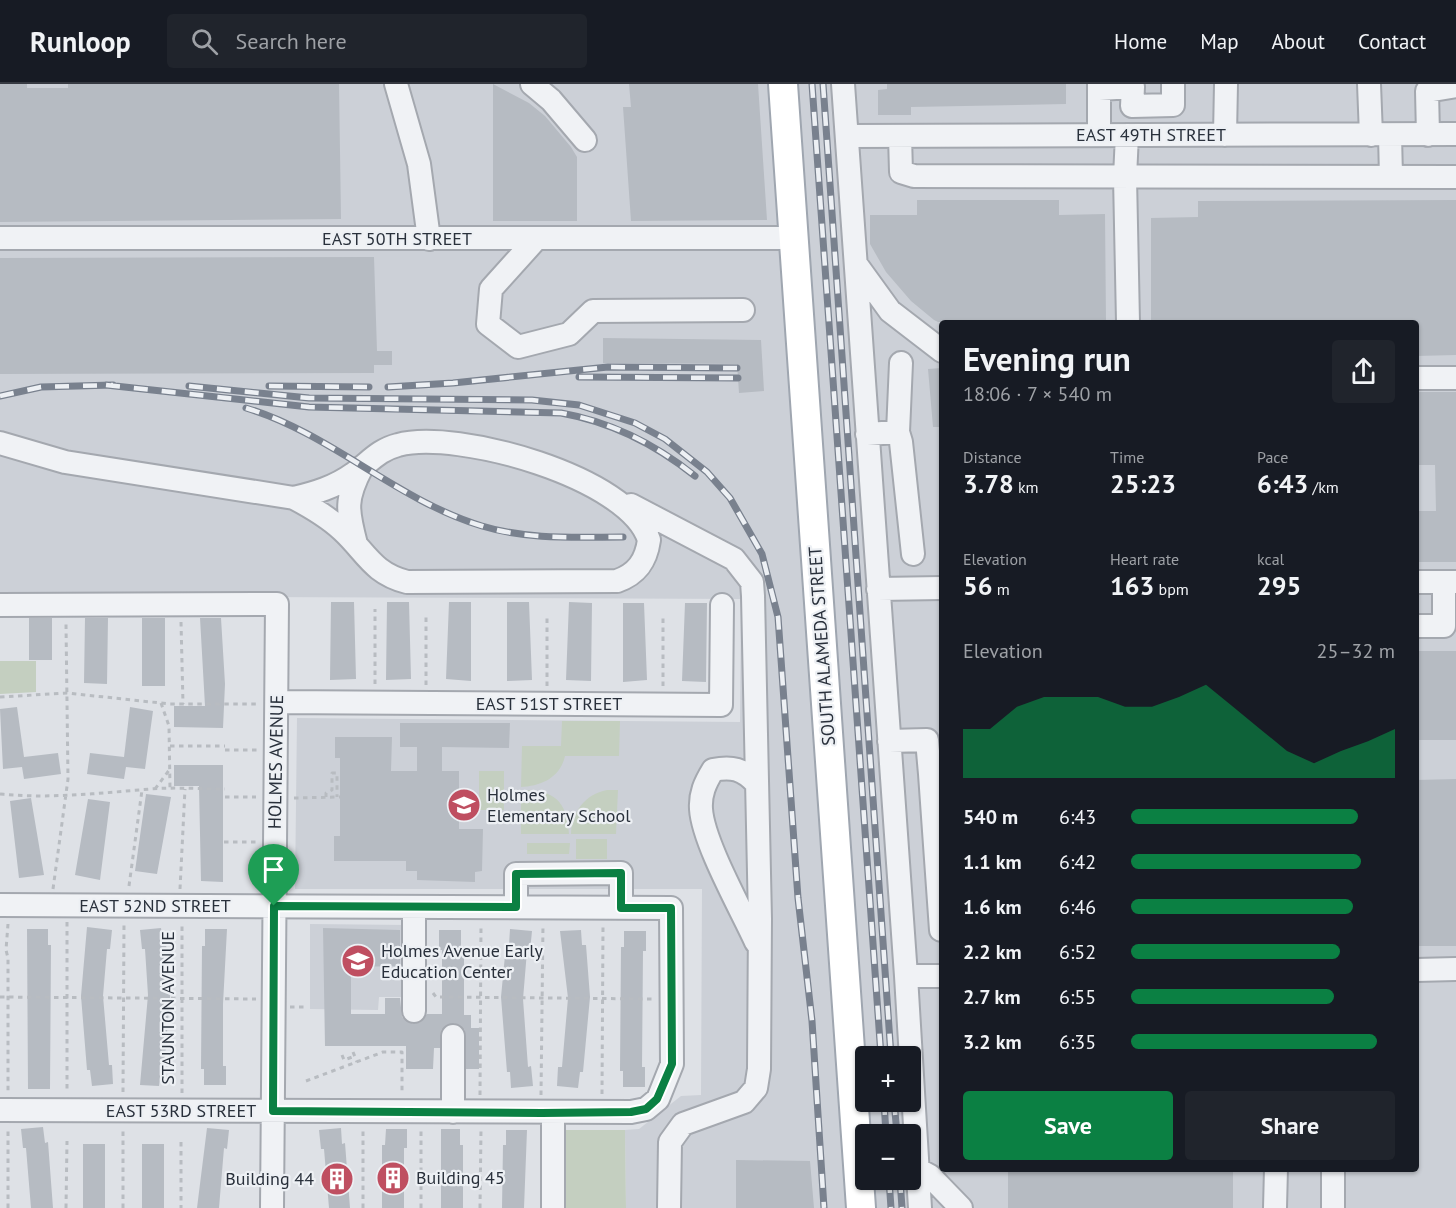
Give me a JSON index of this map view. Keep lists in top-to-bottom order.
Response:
{
  "streets": {
    "main road": ["SOUTH ALAMEDA STREET"],
    "street": [
      "EAST 49TH STREET",
      "EAST 50TH STREET",
      "EAST 51ST STREET",
      "HOLMES AVENUE",
      "EAST 52ND STREET",
      "EAST 53RD STREET"
    ],
    "path": ["STAUNTON AVENUE"]
  },
  "crossings": [
    ["EAST 50TH STREET", "SOUTH ALAMEDA STREET"],
    ["EAST 51ST STREET", "HOLMES AVENUE"],
    ["HOLMES AVENUE", "EAST 52ND STREET"],
    ["HOLMES AVENUE", "EAST 53RD STREET"],
    ["EAST 52ND STREET", "EAST 53RD STREET"]
  ],
  "places": {
    "school or university": ["Holmes Elementary School", "Holmes Avenue Early Education Center"],
    "building": ["Building 45", "Building 44"]
  },
  "page": {
    "header": "Runloop",
    "search": "Search here",
    "nav": [
      "Home",
      "Map",
      "About",
      "Contact"
    ],
    "heading": ["Evening run", "18:06 · 7 × 540 m"],
    "stats": [
      ["Distance", "3.78 km"],
      ["Time", "25:23"],
      ["Pace", "6:43 /km"],
      ["Elevation", "56 m"],
      ["Heart rate", "163 bpm"],
      ["kcal", "295"]
    ],
    "chart": ["Elevation", "25–32 m"],
    "list": [
      {
        "name": "540 m",
        "note": "6:43"
      },
      {
        "name": "1.1 km",
        "note": "6:42"
      },
      {
        "name": "1.6 km",
        "note": "6:46"
      },
      {
        "name": "2.2 km",
        "note": "6:52"
      },
      {
        "name": "2.7 km",
        "note": "6:55"
      },
      {
        "name": "3.2 km",
        "note": "6:35"
      }
    ],
    "map_buttons": ["+", "−"],
    "buttons": ["Save", "Share"]
  }
}
